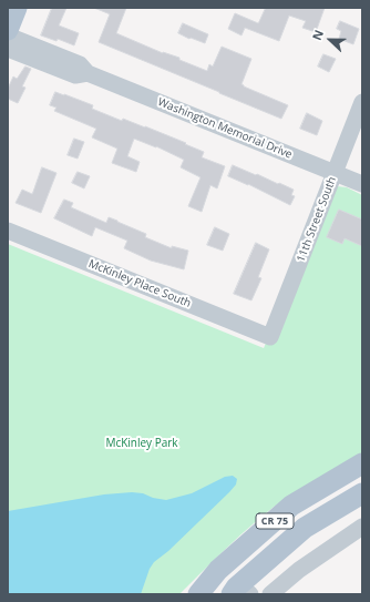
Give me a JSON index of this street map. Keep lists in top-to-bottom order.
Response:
{
  "streets": {
    "main road": ["CR 75"],
    "street": ["Washington Memorial Drive", "11th Street South", "McKinley Place South"]
  },
  "crossings": [
    ["Washington Memorial Drive", "11th Street South"],
    ["11th Street South", "McKinley Place South"]
  ],
  "parks": ["McKinley Park"],
  "north": "left"
}
